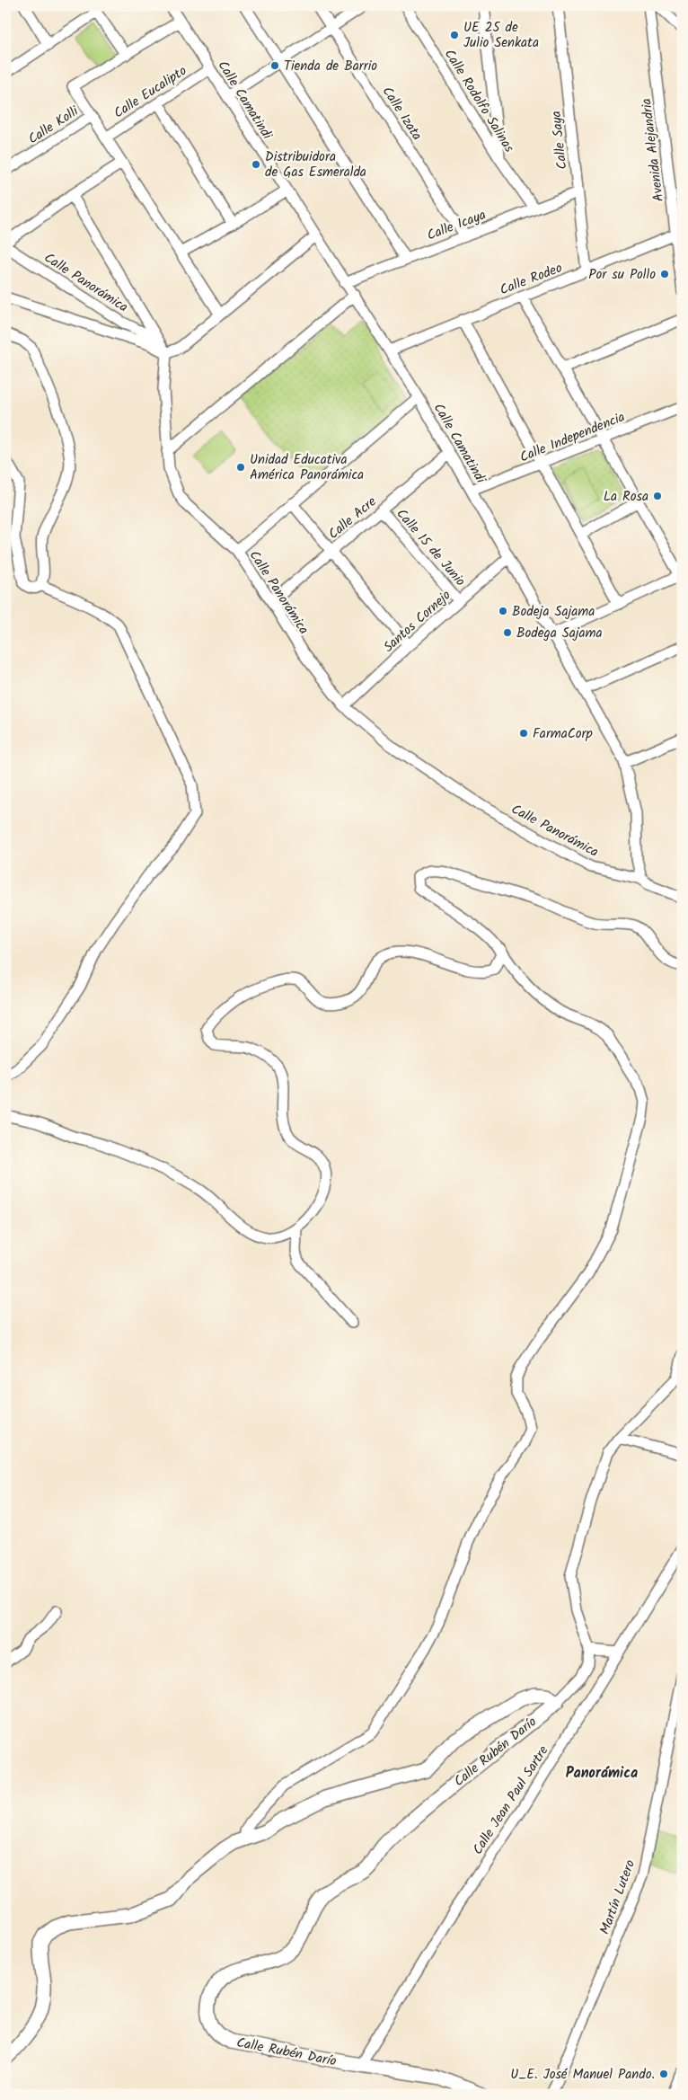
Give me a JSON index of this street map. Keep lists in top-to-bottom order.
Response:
{
  "streets": {
    "main road": ["Calle Rubén Darío"],
    "street": [
      "Calle Eucalipto",
      "Calle Camatindi",
      "Calle Rodolfo Salinas",
      "Calle Izata",
      "Calle Kolli",
      "Calle Saya",
      "Avenida Alejandria",
      "Calle Icaya",
      "Calle Rodeo",
      "Calle Panorámica",
      "Calle Independencia",
      "Calle Acre",
      "Calle 15 de Junio",
      "Santos Cornejo",
      "Calle Jean Paul Sartre",
      "Martín Lutero"
    ]
  },
  "crossings": [
    ["Calle Eucalipto", "Calle Camatindi"],
    ["Calle Camatindi", "Calle Icaya"],
    ["Calle Camatindi", "Calle Rodeo"],
    ["Calle Camatindi", "Calle Panorámica"],
    ["Calle Camatindi", "Calle Independencia"],
    ["Calle Camatindi", "Calle Acre"],
    ["Calle Camatindi", "Santos Cornejo"],
    ["Calle Rodolfo Salinas", "Calle Icaya"],
    ["Calle Izata", "Calle Icaya"],
    ["Calle Saya", "Calle Icaya"],
    ["Calle Saya", "Calle Rodeo"],
    ["Avenida Alejandria", "Calle Rodeo"],
    ["Calle Panorámica", "Calle Acre"],
    ["Calle Panorámica", "Santos Cornejo"],
    ["Calle Acre", "Calle 15 de Junio"],
    ["Calle 15 de Junio", "Santos Cornejo"],
    ["Calle Rubén Darío", "Calle Jean Paul Sartre"]
  ],
  "districts": ["Panorámica"],
  "places": [
    "UE 25 de Julio Senkata",
    "Tienda de Barrio",
    "Distribuidora de Gas Esmeralda",
    "Por su Pollo",
    "Unidad Educativa América Panorámica",
    "La Rosa",
    "Bodeja Sajama",
    "Bodega Sajama",
    "FarmaCorp",
    "U_E. José Manuel Pando."
  ]
}
